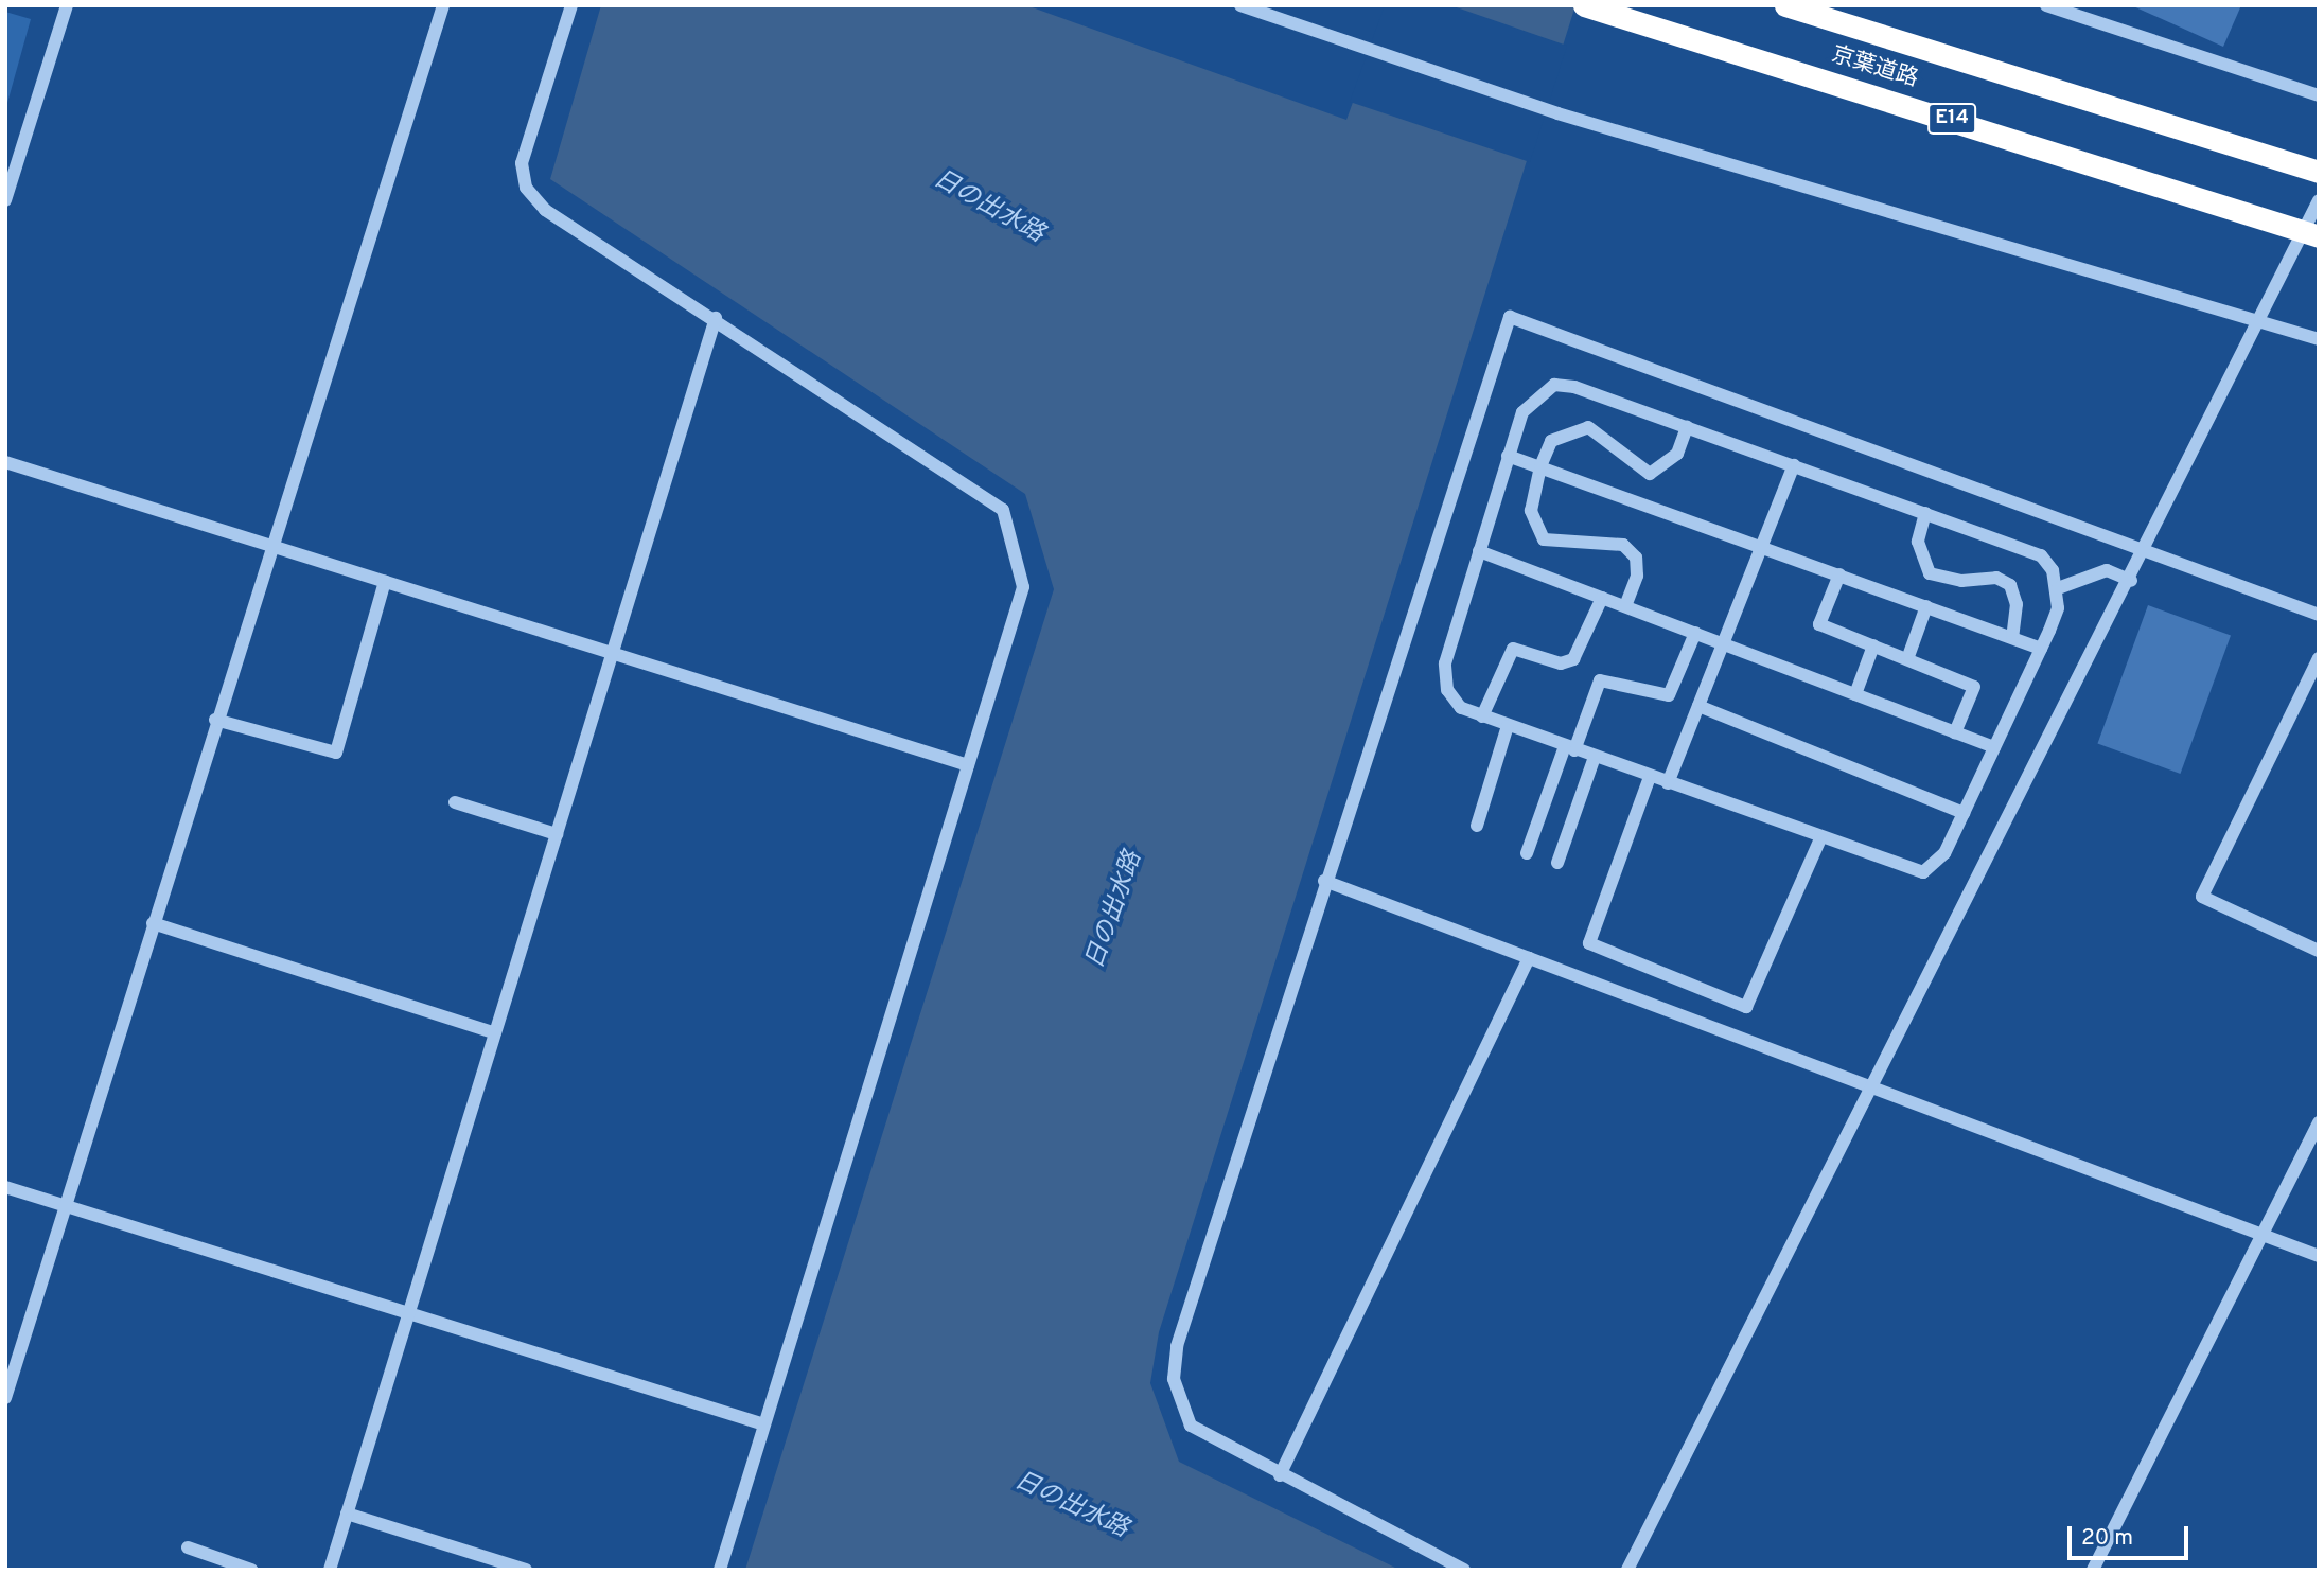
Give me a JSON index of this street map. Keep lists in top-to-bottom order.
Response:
{
  "streets": {
    "highway": ["京葉道路", "E14"]
  },
  "water": ["日の出水路"],
  "scale_bar": "20 m"
}
